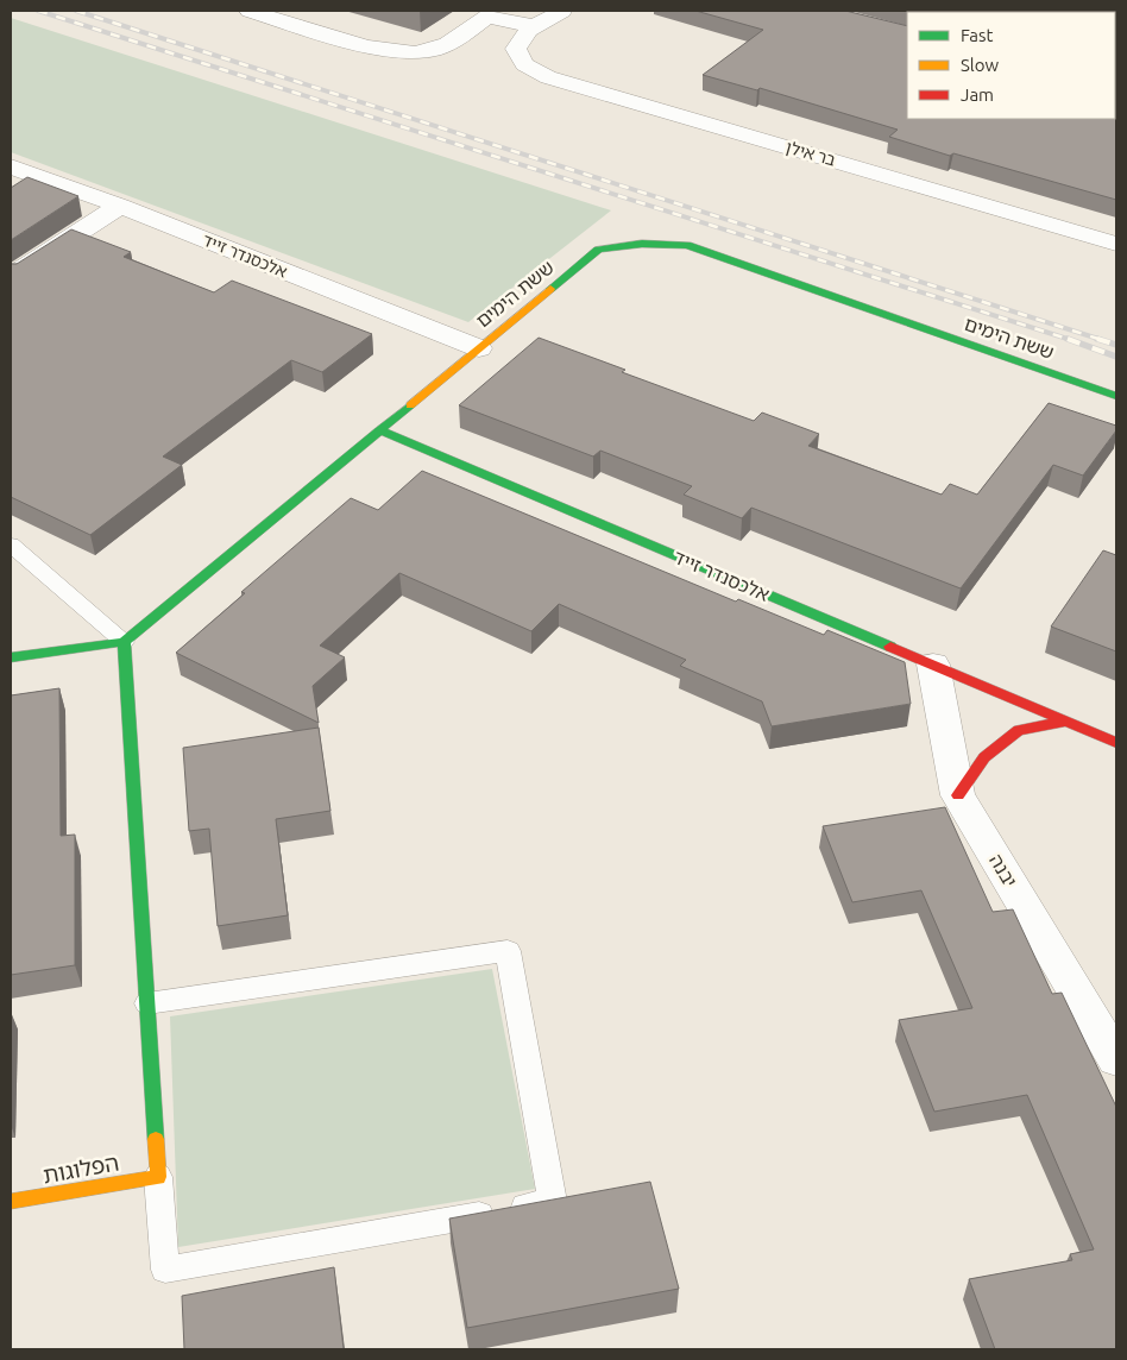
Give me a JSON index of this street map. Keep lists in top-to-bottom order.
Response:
{
  "streets": {
    "street": [
      "בר אילן",
      "אלכסנדר זייד",
      "ששת הימים",
      "יבנה",
      "הפלוגות"
    ]
  },
  "crossings": [
    ["אלכסנדר זייד", "ששת הימים"],
    ["אלכסנדר זייד", "יבנה"]
  ],
  "legend": ["Fast", "Slow", "Jam"]
}
